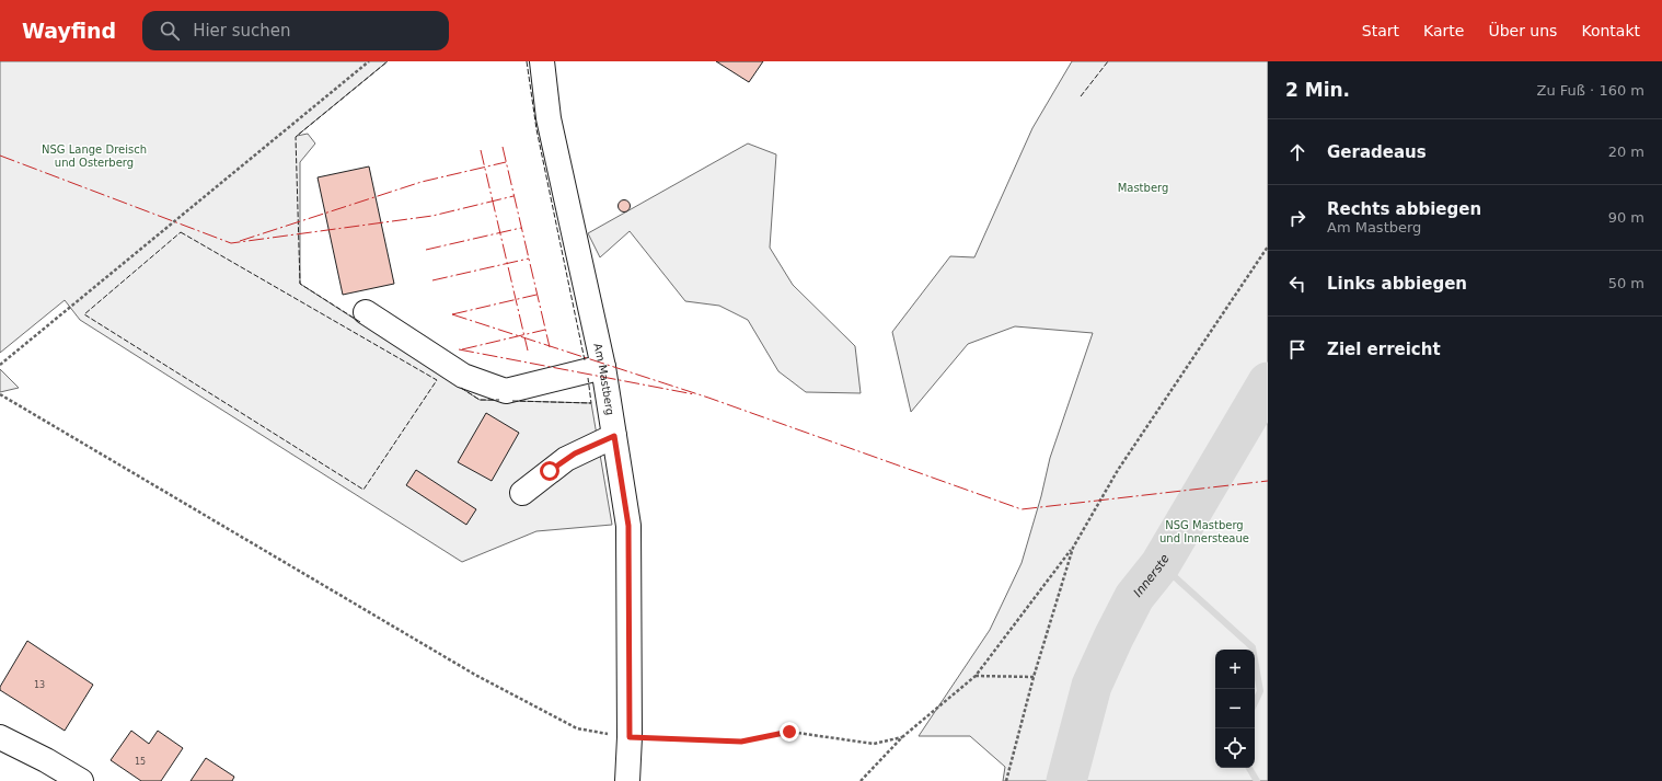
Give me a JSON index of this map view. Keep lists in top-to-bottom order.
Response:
{
  "streets": {
    "street": ["Am Mastberg"]
  },
  "water": ["Innerste"],
  "parks": ["NSG Lange Dreisch und Osterberg", "Mastberg", "NSG Mastberg und Innersteaue"],
  "house_numbers": ["13", "15"],
  "page": {
    "header": "Wayfind",
    "search": "Hier suchen",
    "nav": [
      "Start",
      "Karte",
      "Über uns",
      "Kontakt"
    ],
    "heading": ["2 Min.", "Zu Fuß · 160 m"],
    "list": [
      ["Geradeaus", "20 m"],
      ["Rechts abbiegen", "Am Mastberg", "90 m"],
      ["Links abbiegen", "50 m"],
      "Ziel erreicht"
    ],
    "map_buttons": ["+", "−"]
  }
}
